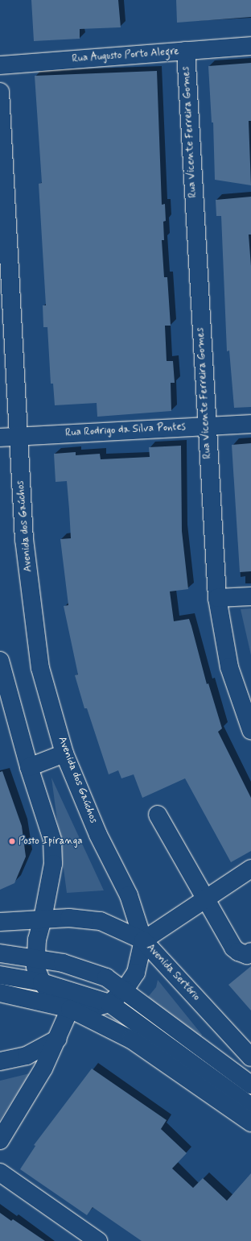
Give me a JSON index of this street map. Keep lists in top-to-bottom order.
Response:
{
  "streets": {
    "street": [
      "Rua Augusto Porto Alegre",
      "Rua Vicente Ferreira Gomes",
      "Rua Rodrigo da Silva Pontes",
      "Avenida dos Gaúchos",
      "Avenida Sertório"
    ]
  },
  "crossings": [
    ["Rua Augusto Porto Alegre", "Rua Vicente Ferreira Gomes"],
    ["Rua Vicente Ferreira Gomes", "Rua Rodrigo da Silva Pontes"],
    ["Rua Rodrigo da Silva Pontes", "Avenida dos Gaúchos"],
    ["Avenida dos Gaúchos", "Avenida Sertório"]
  ],
  "places": ["Posto Ipiranga"]
}
